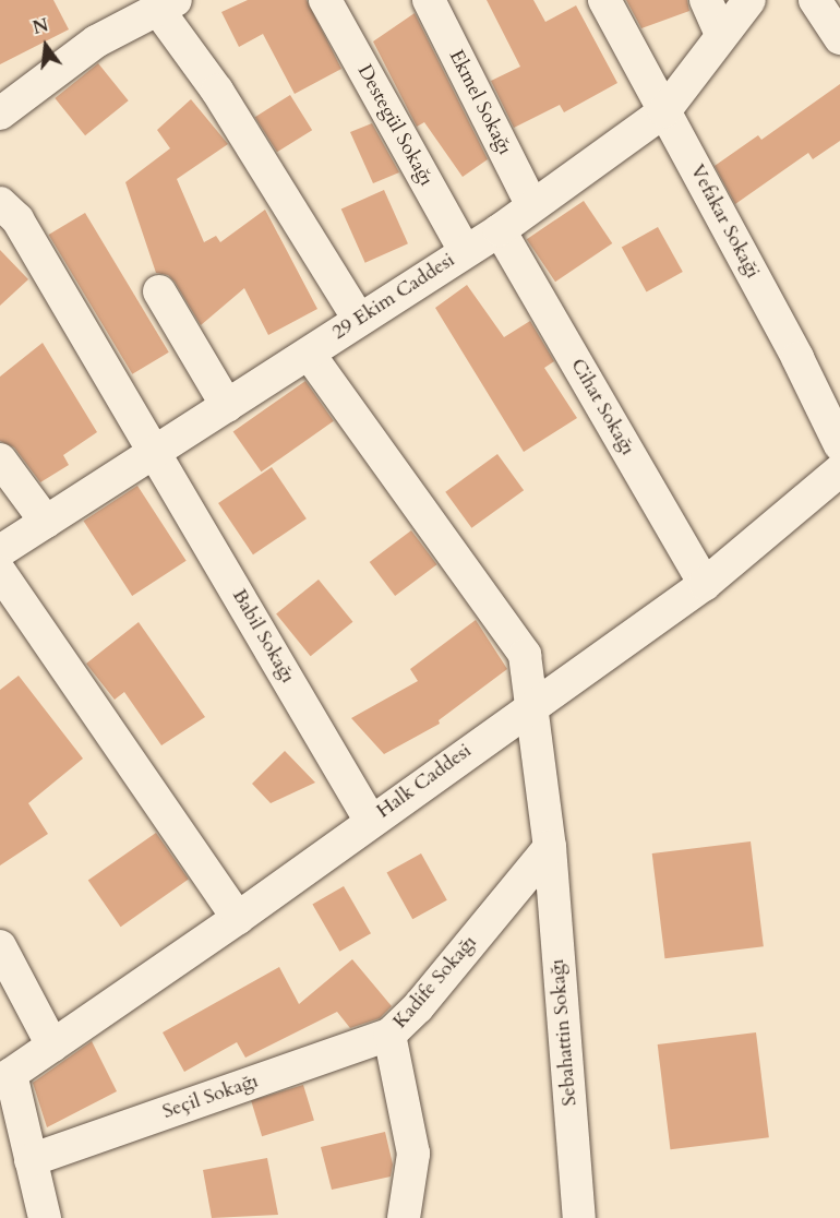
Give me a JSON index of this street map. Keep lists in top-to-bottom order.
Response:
{
  "streets": {
    "street": [
      "Ekmel Sokağı",
      "Destegül Sokağı",
      "Vefakar Sokaği",
      "29 Ekim Caddesi",
      "Cihat Sokağı",
      "Babil Sokağı",
      "Halk Caddesi",
      "Kadife Sokağı",
      "Sebahattin Sokağı",
      "Seçil Sokağı"
    ]
  },
  "crossings": [
    ["Ekmel Sokağı", "29 Ekim Caddesi"],
    ["Destegül Sokağı", "29 Ekim Caddesi"],
    ["Vefakar Sokaği", "29 Ekim Caddesi"],
    ["29 Ekim Caddesi", "Cihat Sokağı"],
    ["29 Ekim Caddesi", "Babil Sokağı"],
    ["29 Ekim Caddesi", "Sebahattin Sokağı"],
    ["Cihat Sokağı", "Halk Caddesi"],
    ["Babil Sokağı", "Halk Caddesi"],
    ["Halk Caddesi", "Sebahattin Sokağı"],
    ["Kadife Sokağı", "Sebahattin Sokağı"],
    ["Kadife Sokağı", "Seçil Sokağı"]
  ],
  "north": "top"
}
